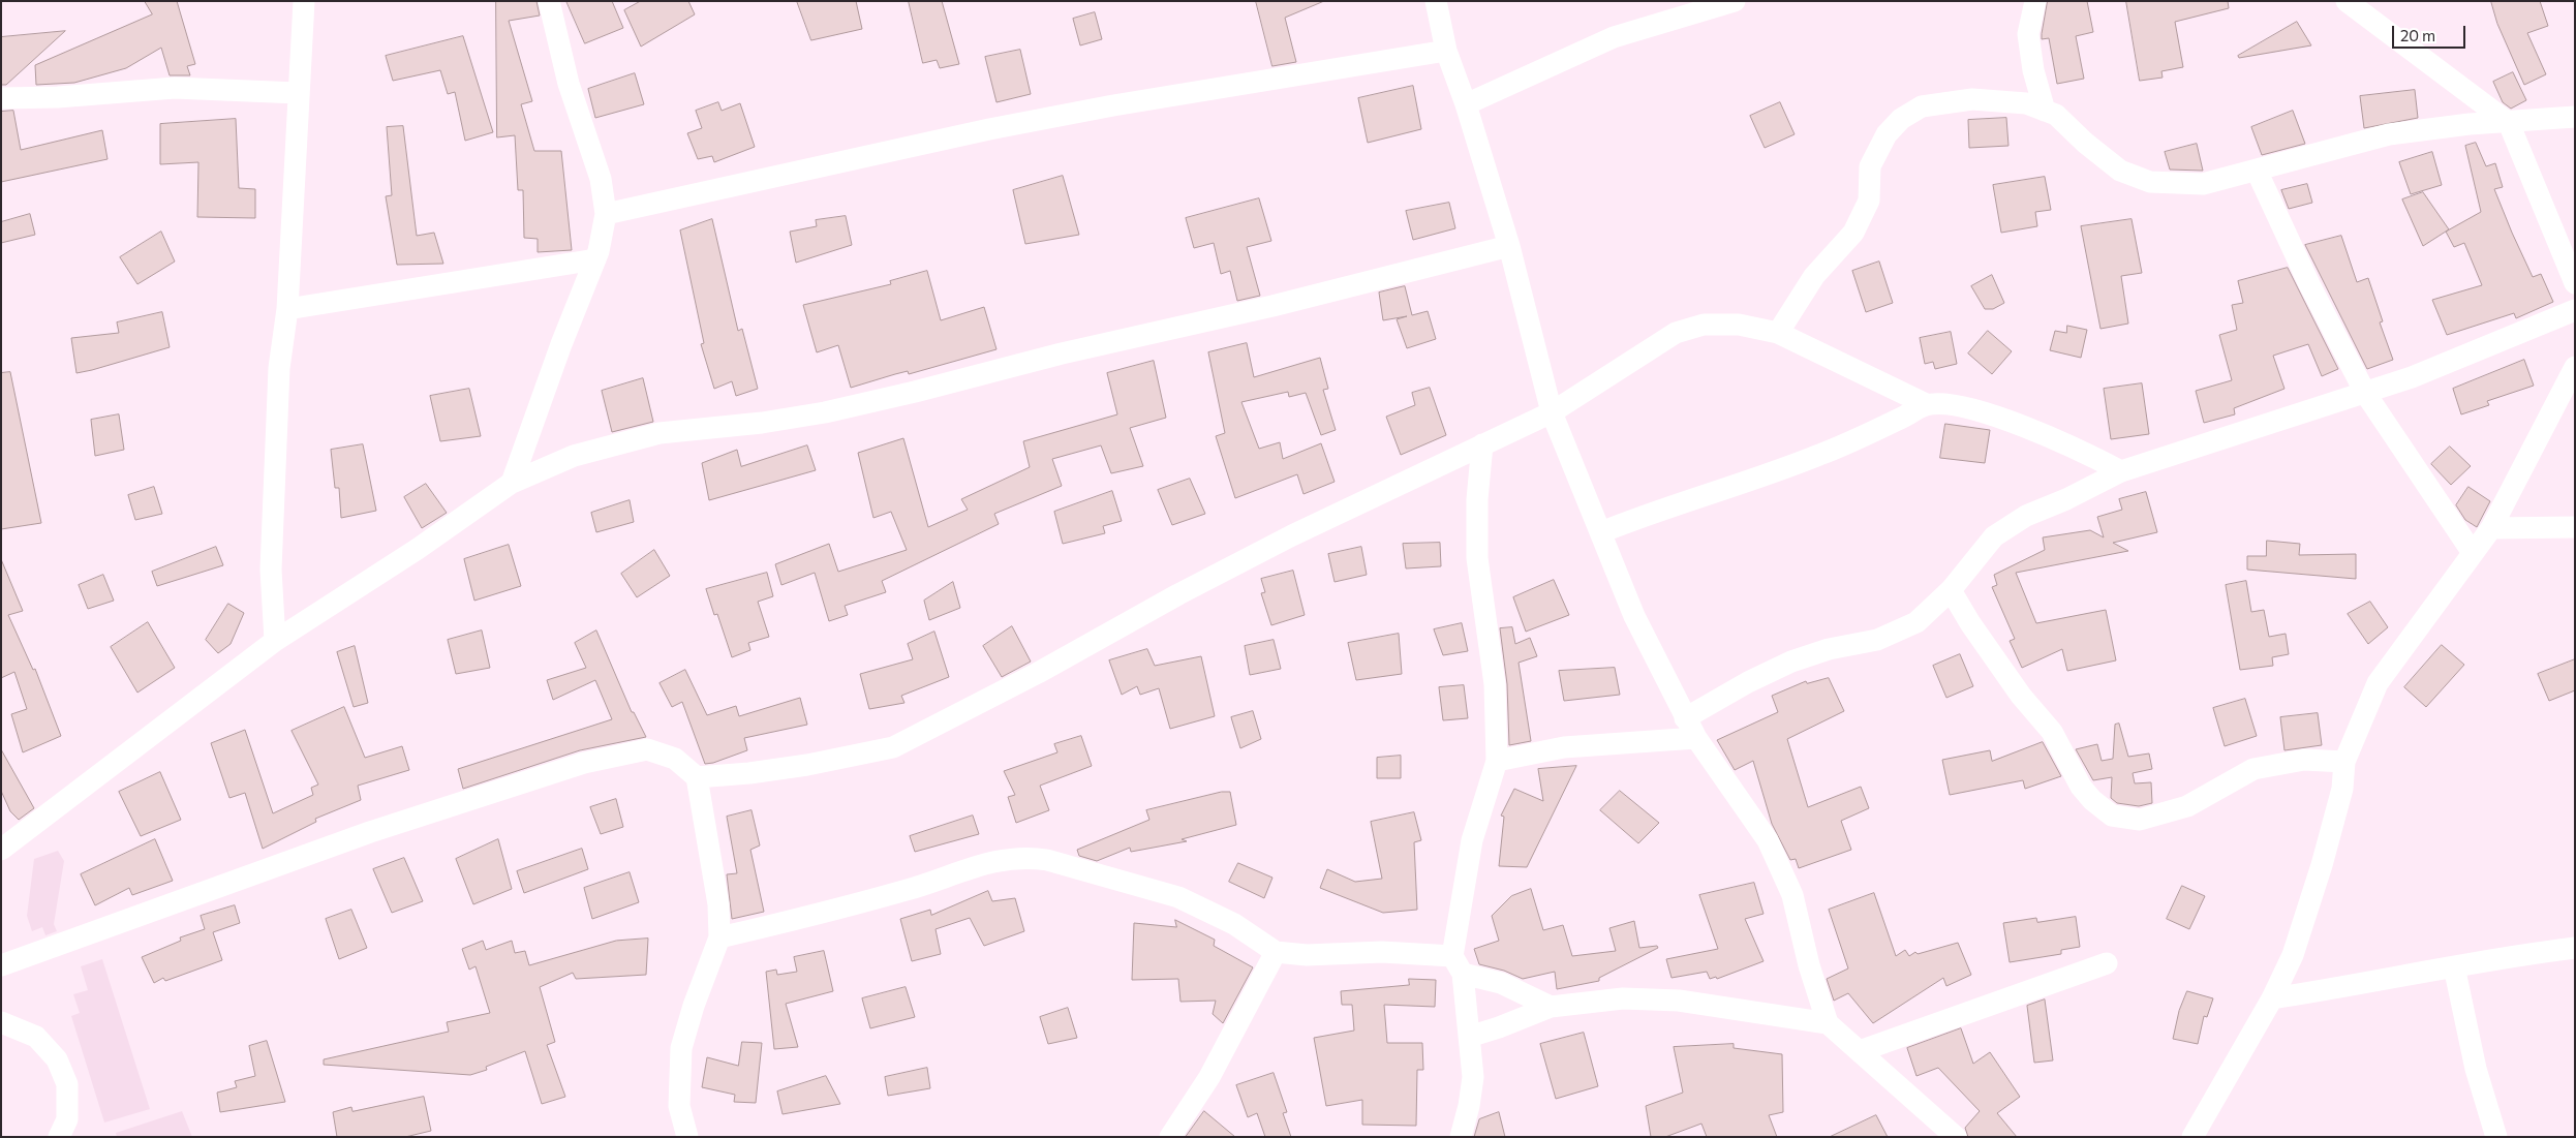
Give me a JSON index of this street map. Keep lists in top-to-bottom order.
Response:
{
  "scale_bar": "20 m"
}
